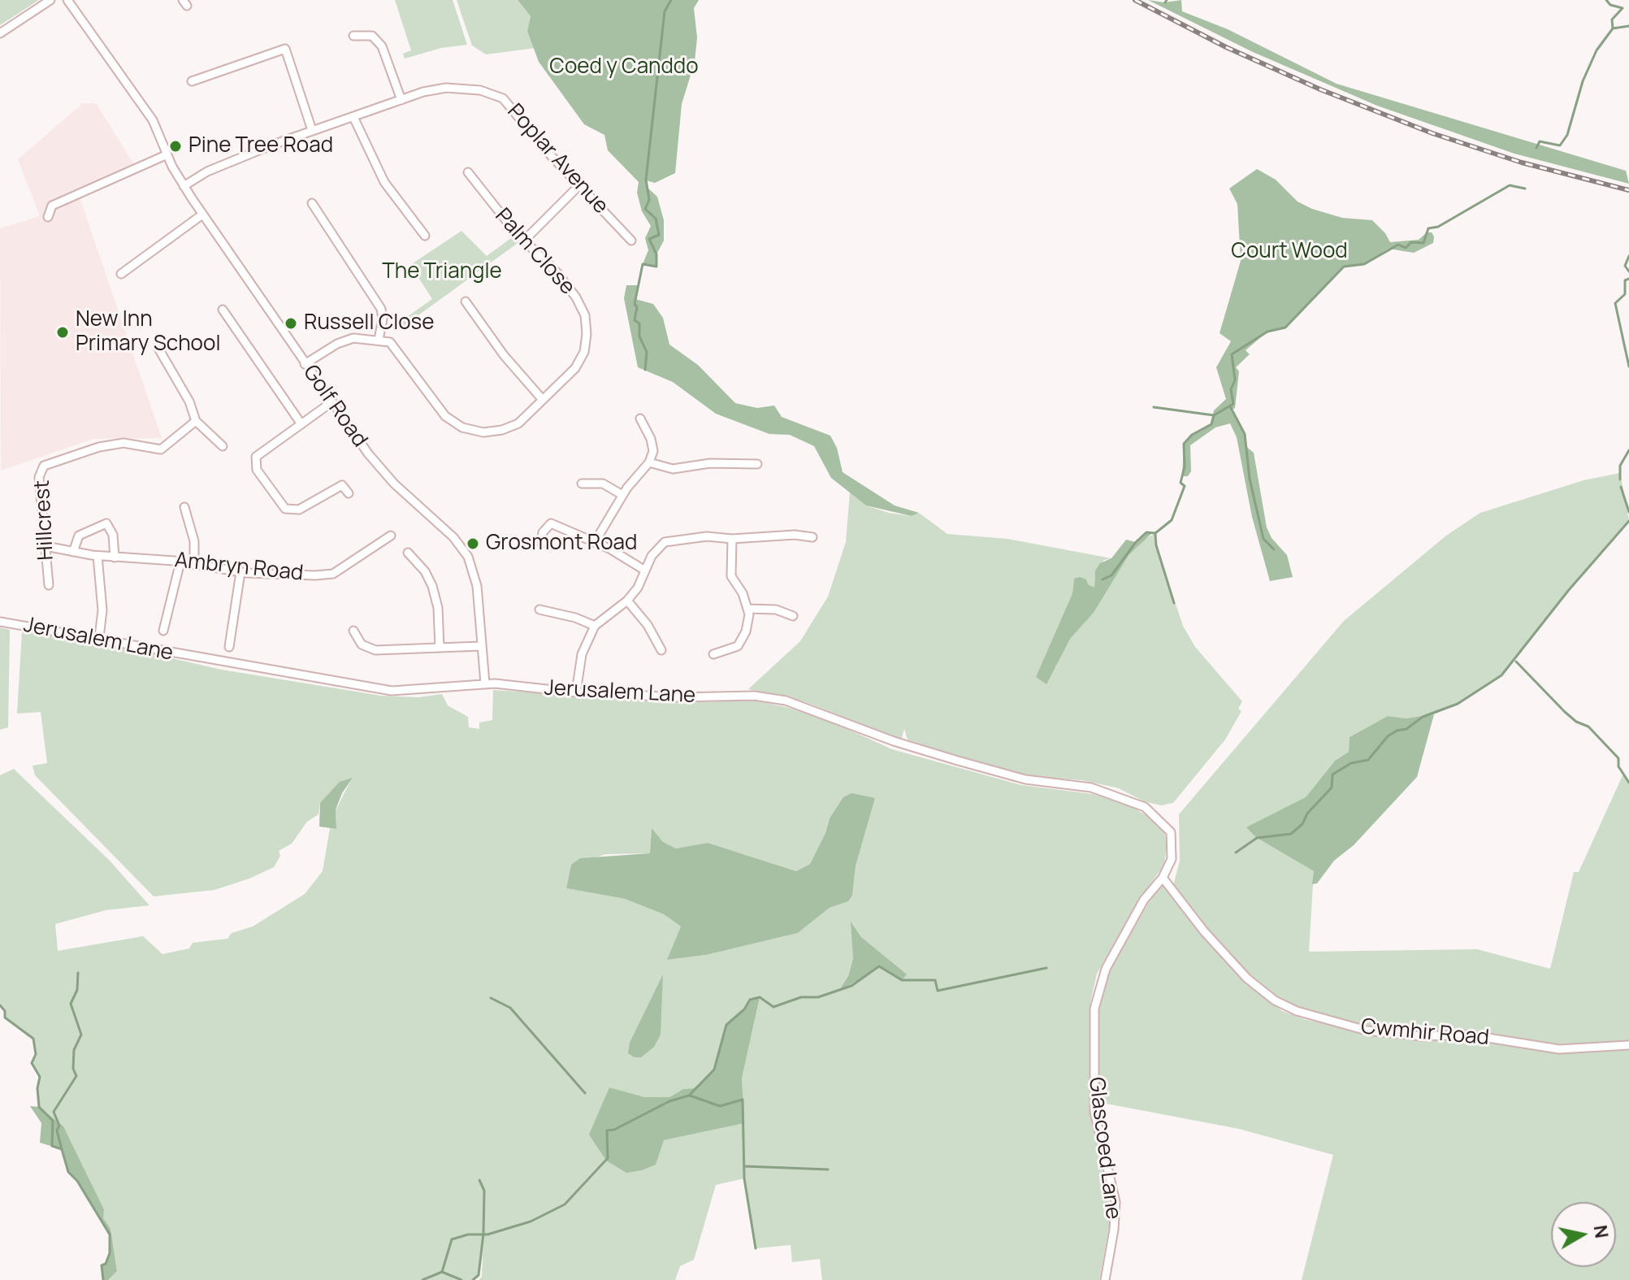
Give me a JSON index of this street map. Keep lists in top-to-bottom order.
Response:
{
  "streets": {
    "street": [
      "Poplar Avenue",
      "Palm Close",
      "Golf Road",
      "Hillcrest",
      "Ambryn Road",
      "Jerusalem Lane",
      "Cwmhir Road",
      "Glascoed Lane"
    ]
  },
  "crossings": [
    ["Golf Road", "Jerusalem Lane"],
    ["Hillcrest", "Ambryn Road"],
    ["Jerusalem Lane", "Cwmhir Road"],
    ["Jerusalem Lane", "Glascoed Lane"],
    ["Cwmhir Road", "Glascoed Lane"]
  ],
  "parks": ["Coed y Canddo", "Court Wood", "The Triangle"],
  "places": [
    "Pine Tree Road",
    "Russell Close",
    "New Inn Primary School",
    "Grosmont Road"
  ],
  "north": "right"
}
